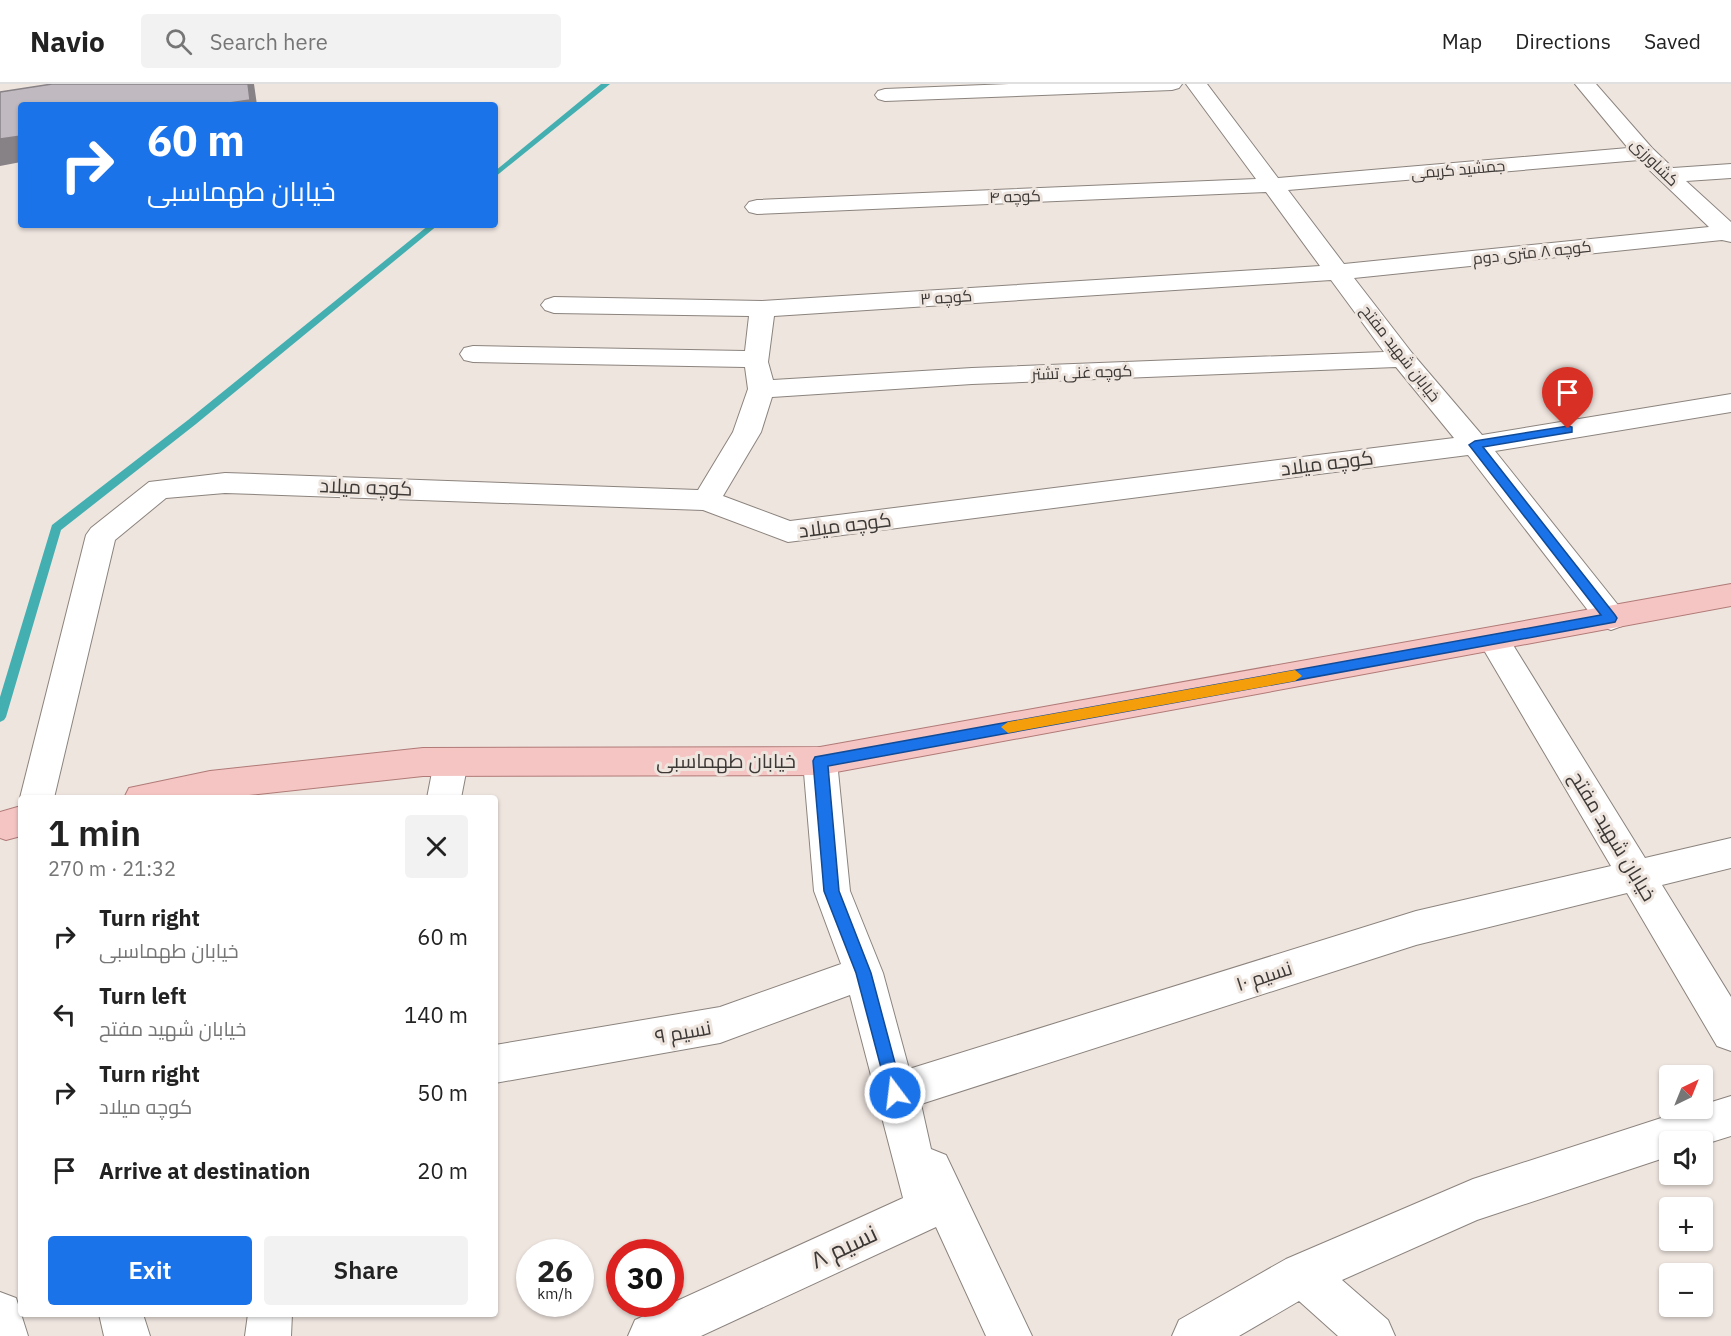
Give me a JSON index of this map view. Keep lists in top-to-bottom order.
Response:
{
  "streets": {
    "main road": ["خیابان طهماسبی"],
    "street": [
      "کشاورزی",
      "جمشید کریمی",
      "کوچه ۴",
      "کوچه ۸ متری دوم",
      "کوچه ۳",
      "خیابان شهید مفتح",
      "کوچه غنی تشتر",
      "کوچه میلاد",
      "نسیم ۱۰",
      "نسیم ۹",
      "نسیم ۸"
    ]
  },
  "crossings": [
    ["کشاورزی", "جمشید کریمی"],
    ["کشاورزی", "کوچه ۸ متری دوم"],
    ["جمشید کریمی", "کوچه ۴"],
    ["جمشید کریمی", "خیابان شهید مفتح"],
    ["کوچه ۴", "خیابان شهید مفتح"],
    ["کوچه ۸ متری دوم", "کوچه ۳"],
    ["کوچه ۸ متری دوم", "خیابان شهید مفتح"],
    ["کوچه ۳", "خیابان شهید مفتح"],
    ["خیابان شهید مفتح", "کوچه غنی تشتر"],
    ["خیابان شهید مفتح", "کوچه میلاد"],
    ["خیابان شهید مفتح", "خیابان طهماسبی"],
    ["خیابان شهید مفتح", "نسیم ۱۰"],
    ["نسیم ۱۰", "نسیم ۸"]
  ],
  "north": "top right",
  "page": {
    "header": "Navio",
    "search": "Search here",
    "nav": ["Map", "Directions", "Saved"],
    "turn": ["60 m", "خیابان طهماسبی"],
    "heading": ["1 min", "270 m · 21:32"],
    "list": [
      {
        "name": "Turn right",
        "note": "خیابان طهماسبی",
        "value": "60 m"
      },
      {
        "name": "Turn left",
        "note": "خیابان شهید مفتح",
        "value": "140 m"
      },
      {
        "name": "Turn right",
        "note": "کوچه میلاد",
        "value": "50 m"
      },
      {
        "name": "Arrive at destination",
        "value": "20 m"
      }
    ],
    "map_buttons": ["+", "−"],
    "buttons": ["Exit", "Share"],
    "speed": "26 km/h",
    "limit": "30"
  }
}
